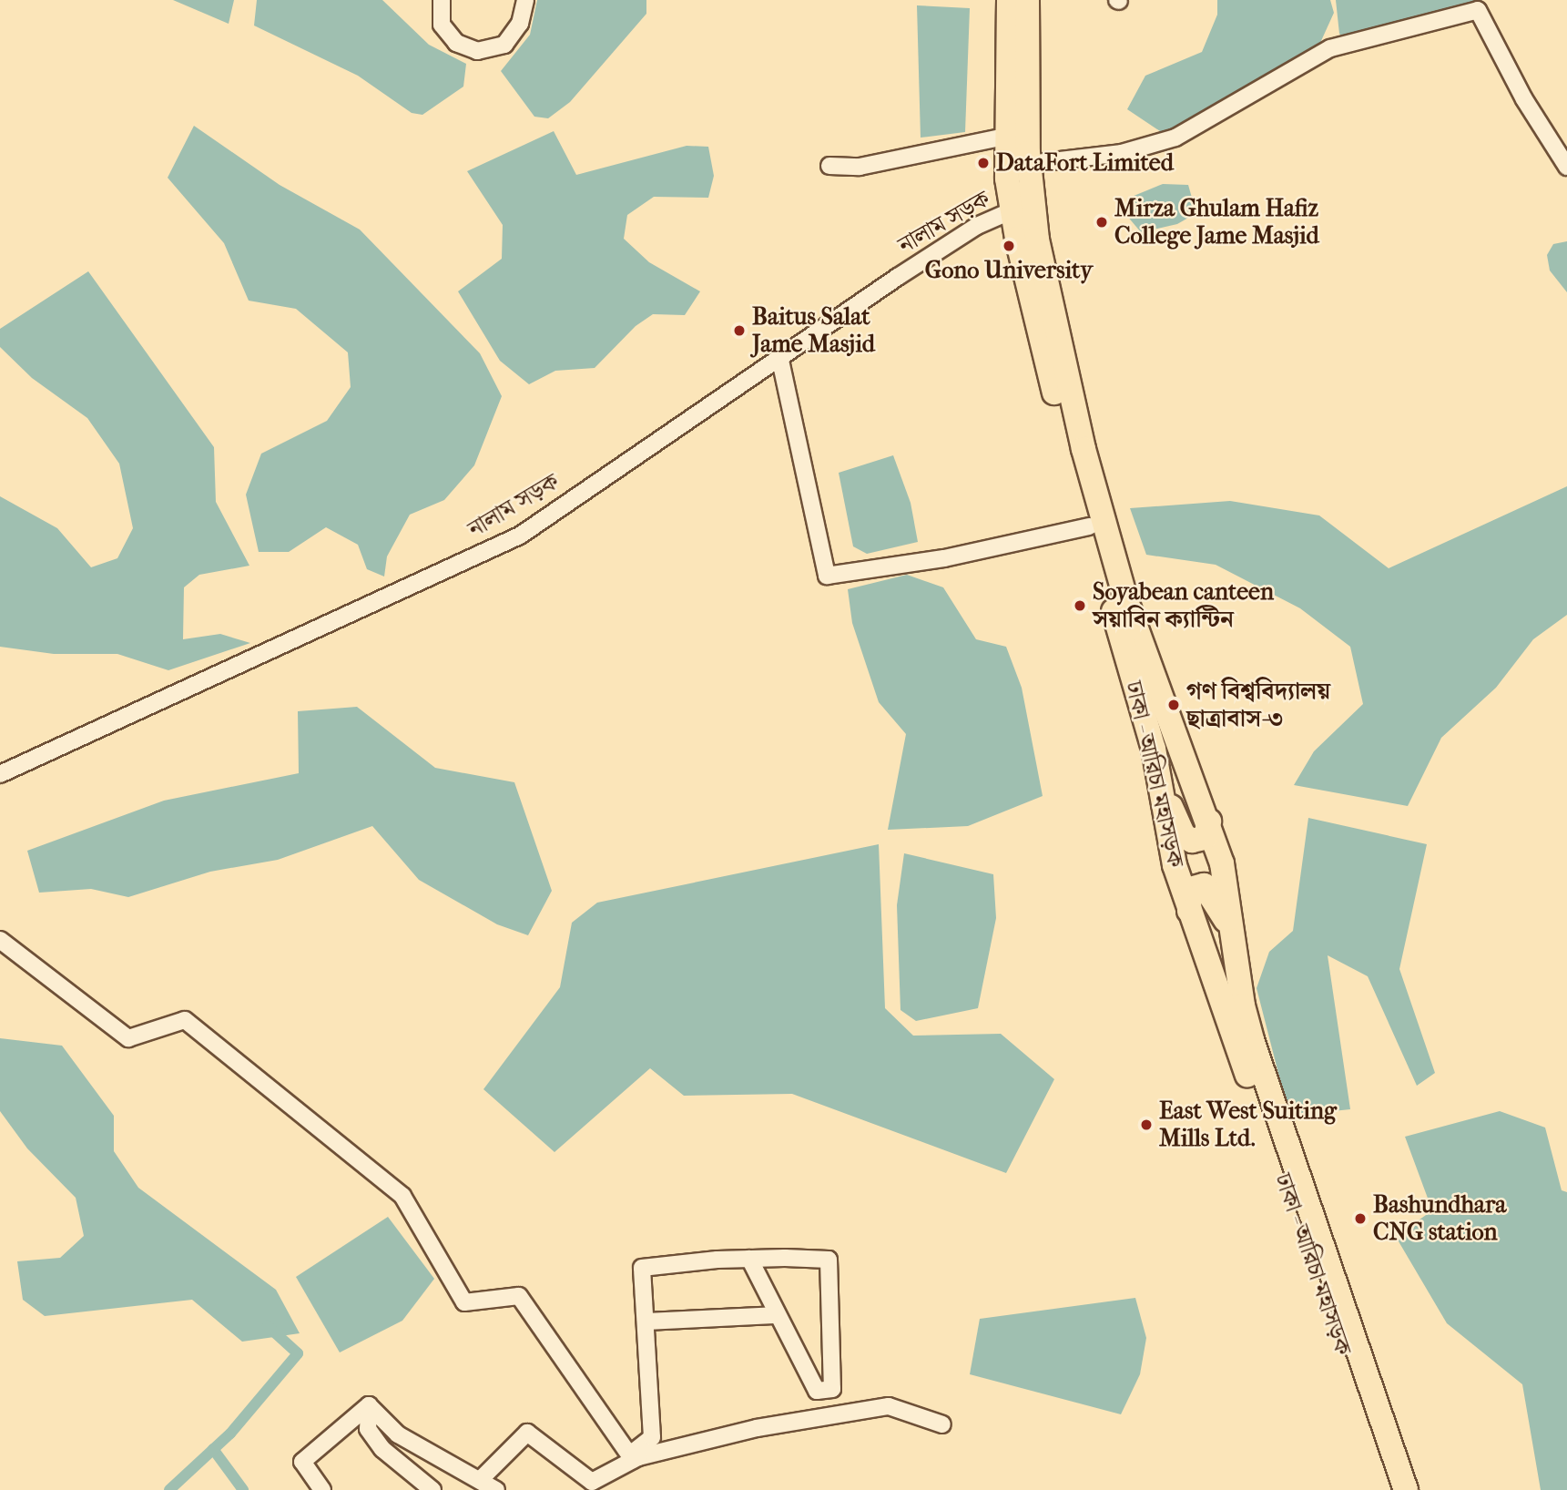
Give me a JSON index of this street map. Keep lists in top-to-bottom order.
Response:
{
  "streets": {
    "highway": ["ঢাকা - আরিচা মহাসড়ক"],
    "street": ["নালাম সড়ক"]
  },
  "crossings": [
    ["নালাম সড়ক", "ঢাকা - আরিচা মহাসড়ক"]
  ],
  "places": [
    "DataFort Limited",
    "Mirza Ghulam Hafiz College Jame Masjid",
    "Gono University",
    "Baitus Salat Jame Masjid",
    "Soyabean canteen সয়াবিন ক্যান্টিন",
    "গণ বিশ্ববিদ্যালয় ছাত্রাবাস-৩",
    "East West Suiting Mills Ltd.",
    "Bashundhara CNG station"
  ]
}
